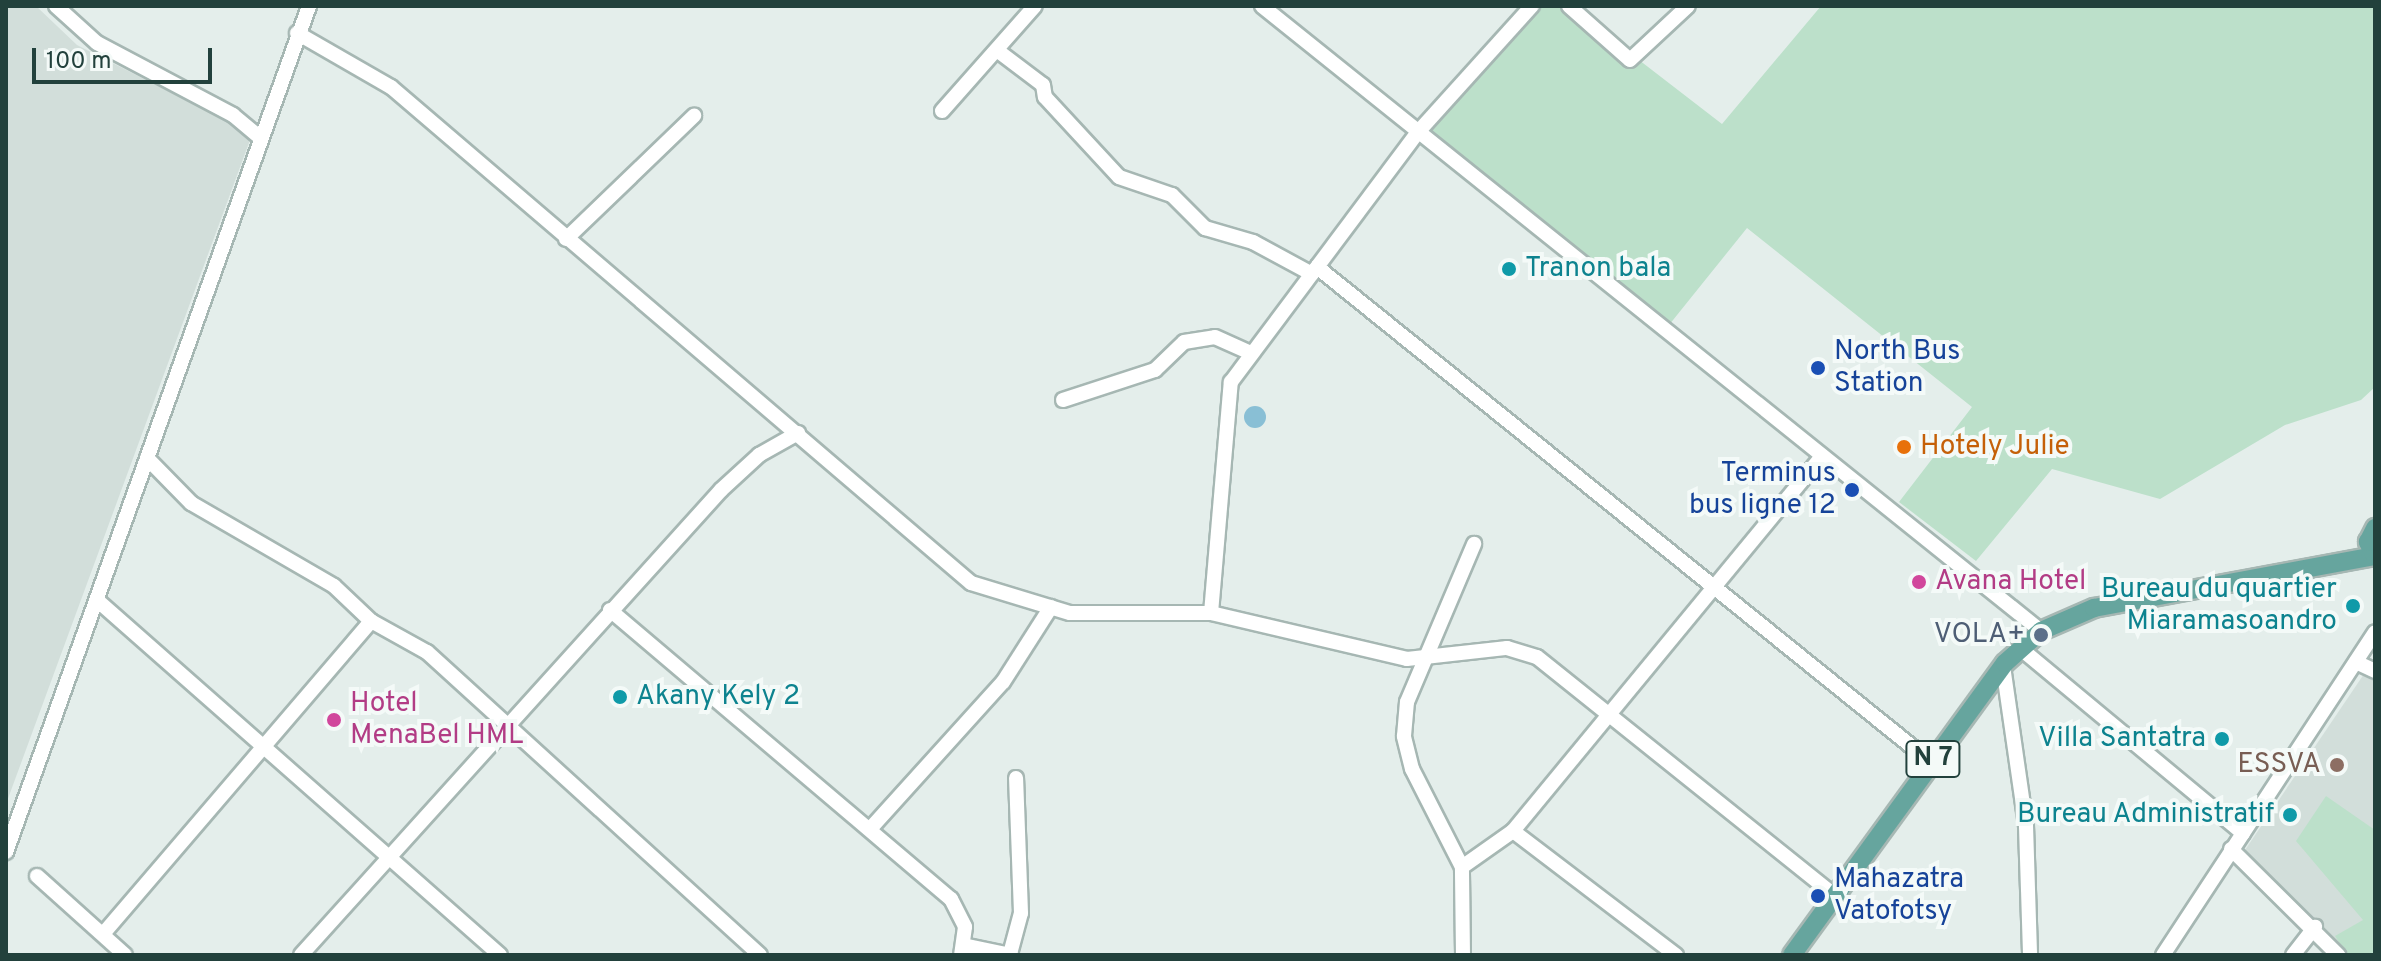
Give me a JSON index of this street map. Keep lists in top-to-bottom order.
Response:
{
  "streets": {
    "main road": ["N 7"]
  },
  "places": [
    "Tranon bala",
    "North Bus Station",
    "Hotely Julie",
    "Terminus bus ligne 12",
    "Avana Hotel",
    "Bureau du quartier Miaramasoandro",
    "VOLA+",
    "Akany Kely 2",
    "Hotel MenaBel HML",
    "Villa Santatra",
    "ESSVA",
    "Bureau Administratif",
    "Mahazatra Vatofotsy"
  ],
  "scale_bar": "100 m"
}
